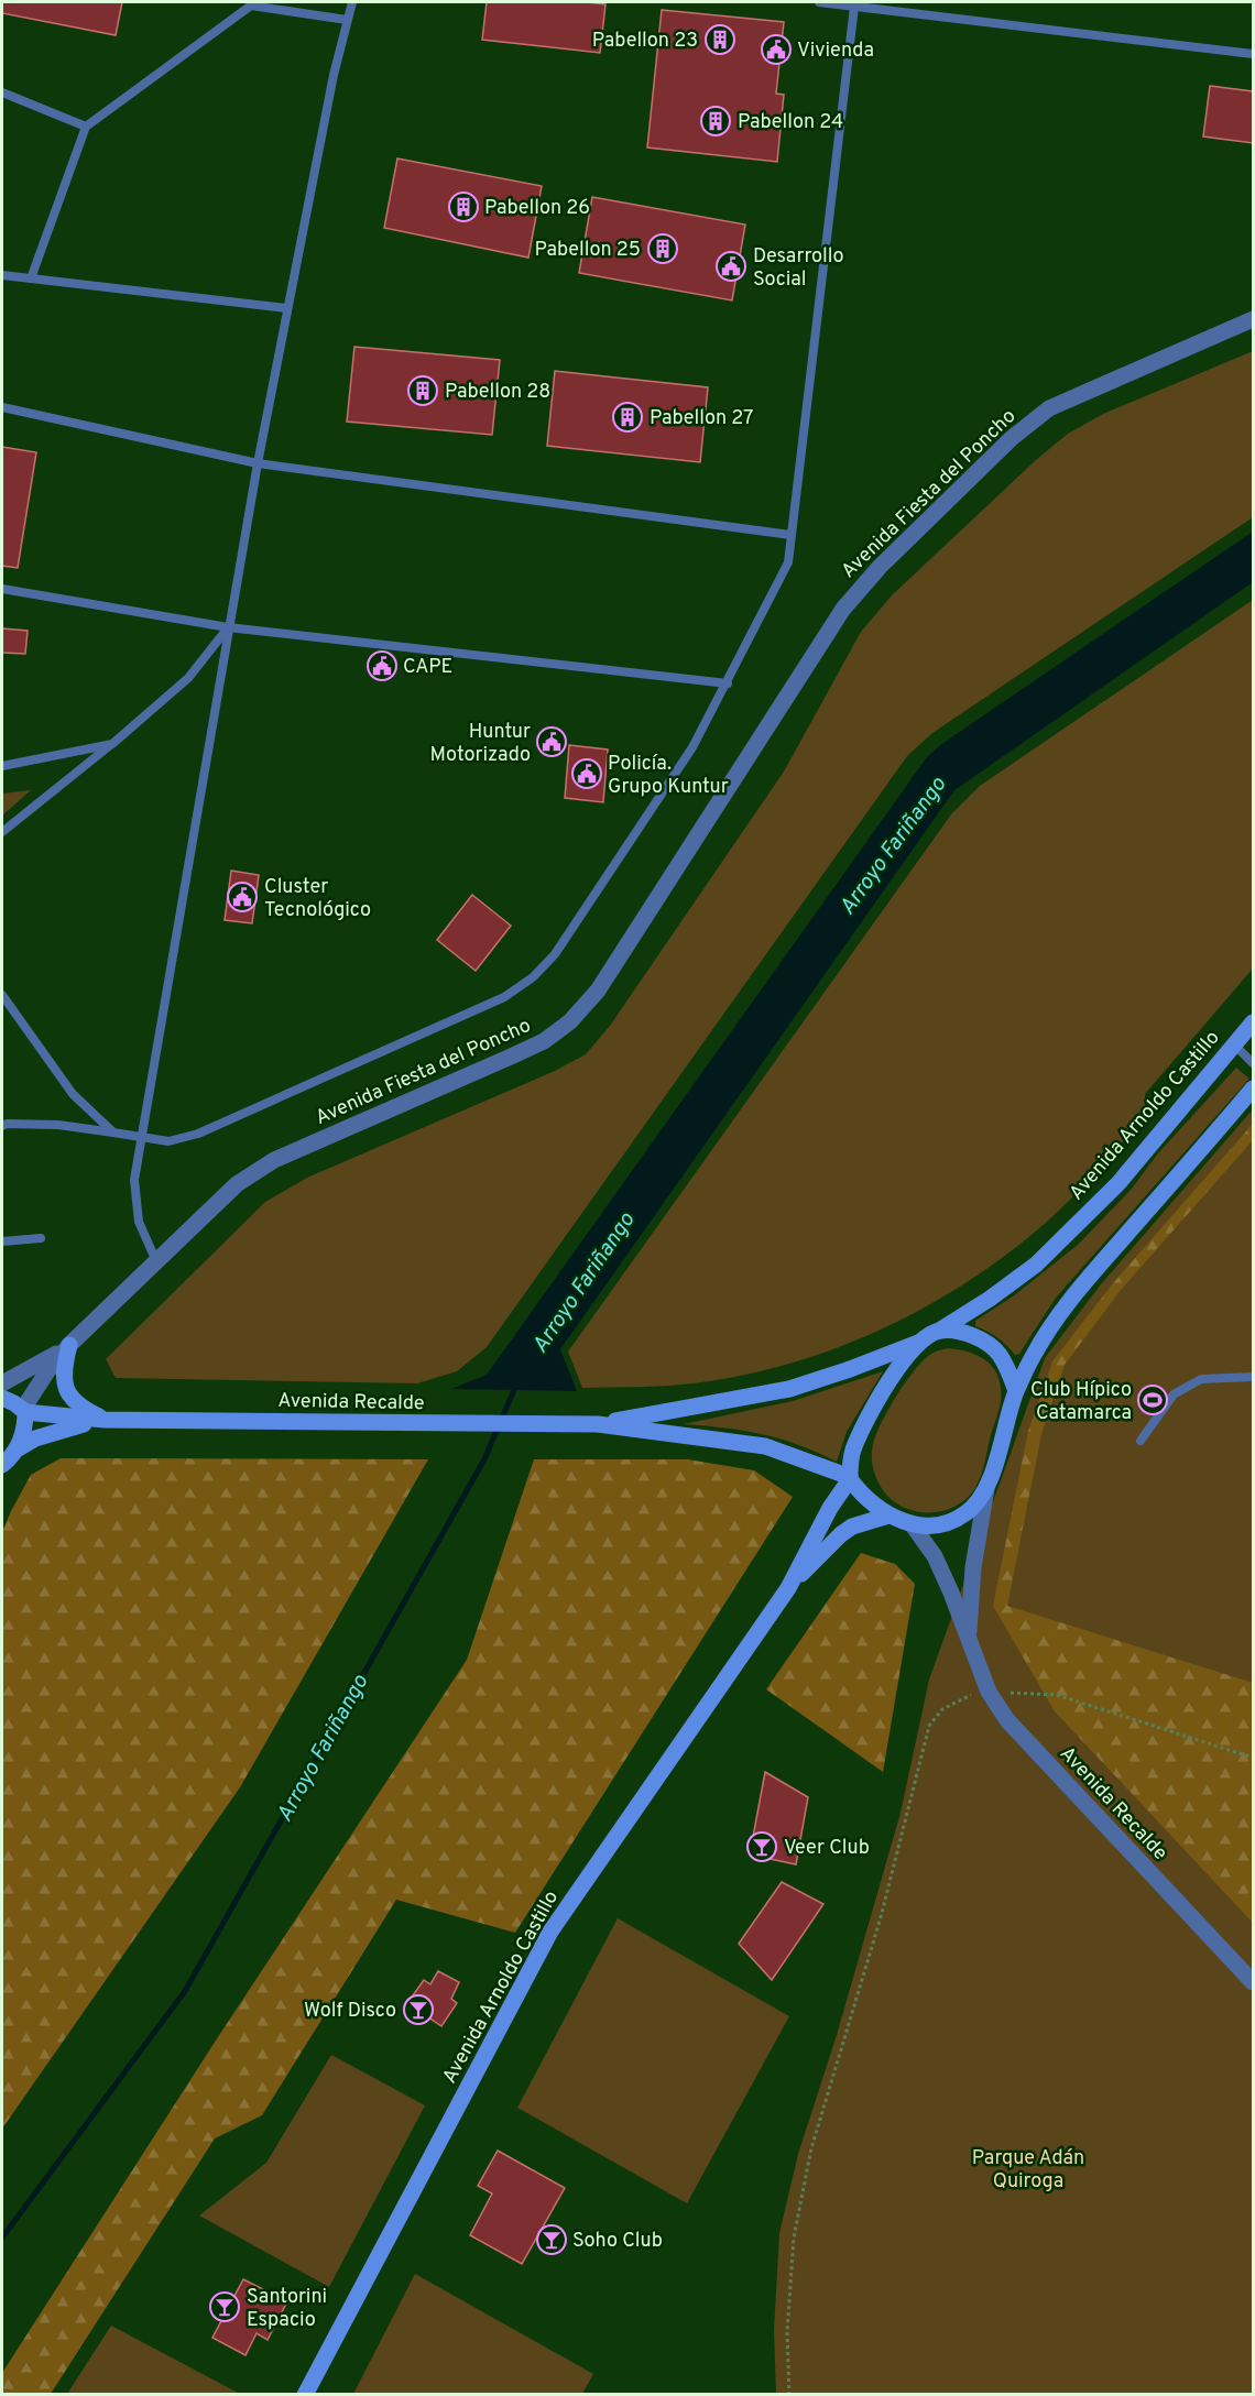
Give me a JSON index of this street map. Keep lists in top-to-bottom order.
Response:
{
  "streets": {
    "main road": ["Avenida Arnoldo Castillo", "Avenida Recalde"],
    "street": ["Avenida Fiesta del Poncho"]
  },
  "crossings": [
    ["Avenida Fiesta del Poncho", "Avenida Recalde"],
    ["Avenida Arnoldo Castillo", "Avenida Recalde"]
  ],
  "water": ["Arroyo Fariñango"],
  "parks": ["Parque Adán Quiroga"],
  "places": {
    "building": [
      "Pabellon 23",
      "Pabellon 24",
      "Pabellon 26",
      "Pabellon 25",
      "Pabellon 28",
      "Pabellon 27"
    ],
    "public building": [
      "Vivienda",
      "Desarrollo Social",
      "CAPE",
      "Huntur Motorizado",
      "Policía. Grupo Kuntur",
      "Cluster Tecnológico"
    ],
    "sports": ["Club Hípico Catamarca"],
    "bar": [
      "Veer Club",
      "Wolf Disco",
      "Soho Club",
      "Santorini Espacio"
    ]
  }
}
